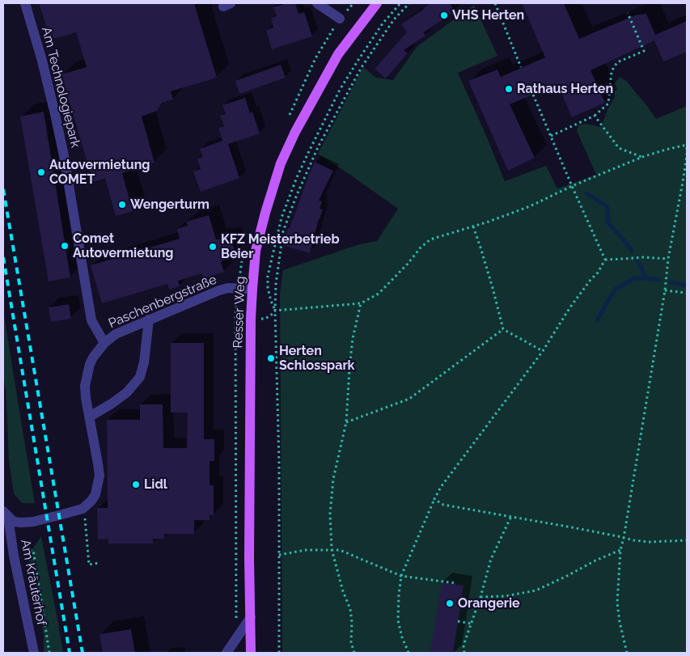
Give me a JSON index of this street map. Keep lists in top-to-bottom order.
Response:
{
  "streets": {
    "main road": ["Resser Weg"],
    "street": ["Am Technologiepark", "Paschenbergstraße", "Am Kräuterhof"]
  },
  "crossings": [
    ["Am Technologiepark", "Paschenbergstraße"],
    ["Paschenbergstraße", "Resser Weg"]
  ],
  "places": [
    "VHS Herten",
    "Rathaus Herten",
    "Autovermietung COMET",
    "Wengerturm",
    "Comet Autovermietung",
    "KFZ Meisterbetrieb Beier",
    "Herten Schlosspark",
    "Lidl",
    "Orangerie"
  ]
}
